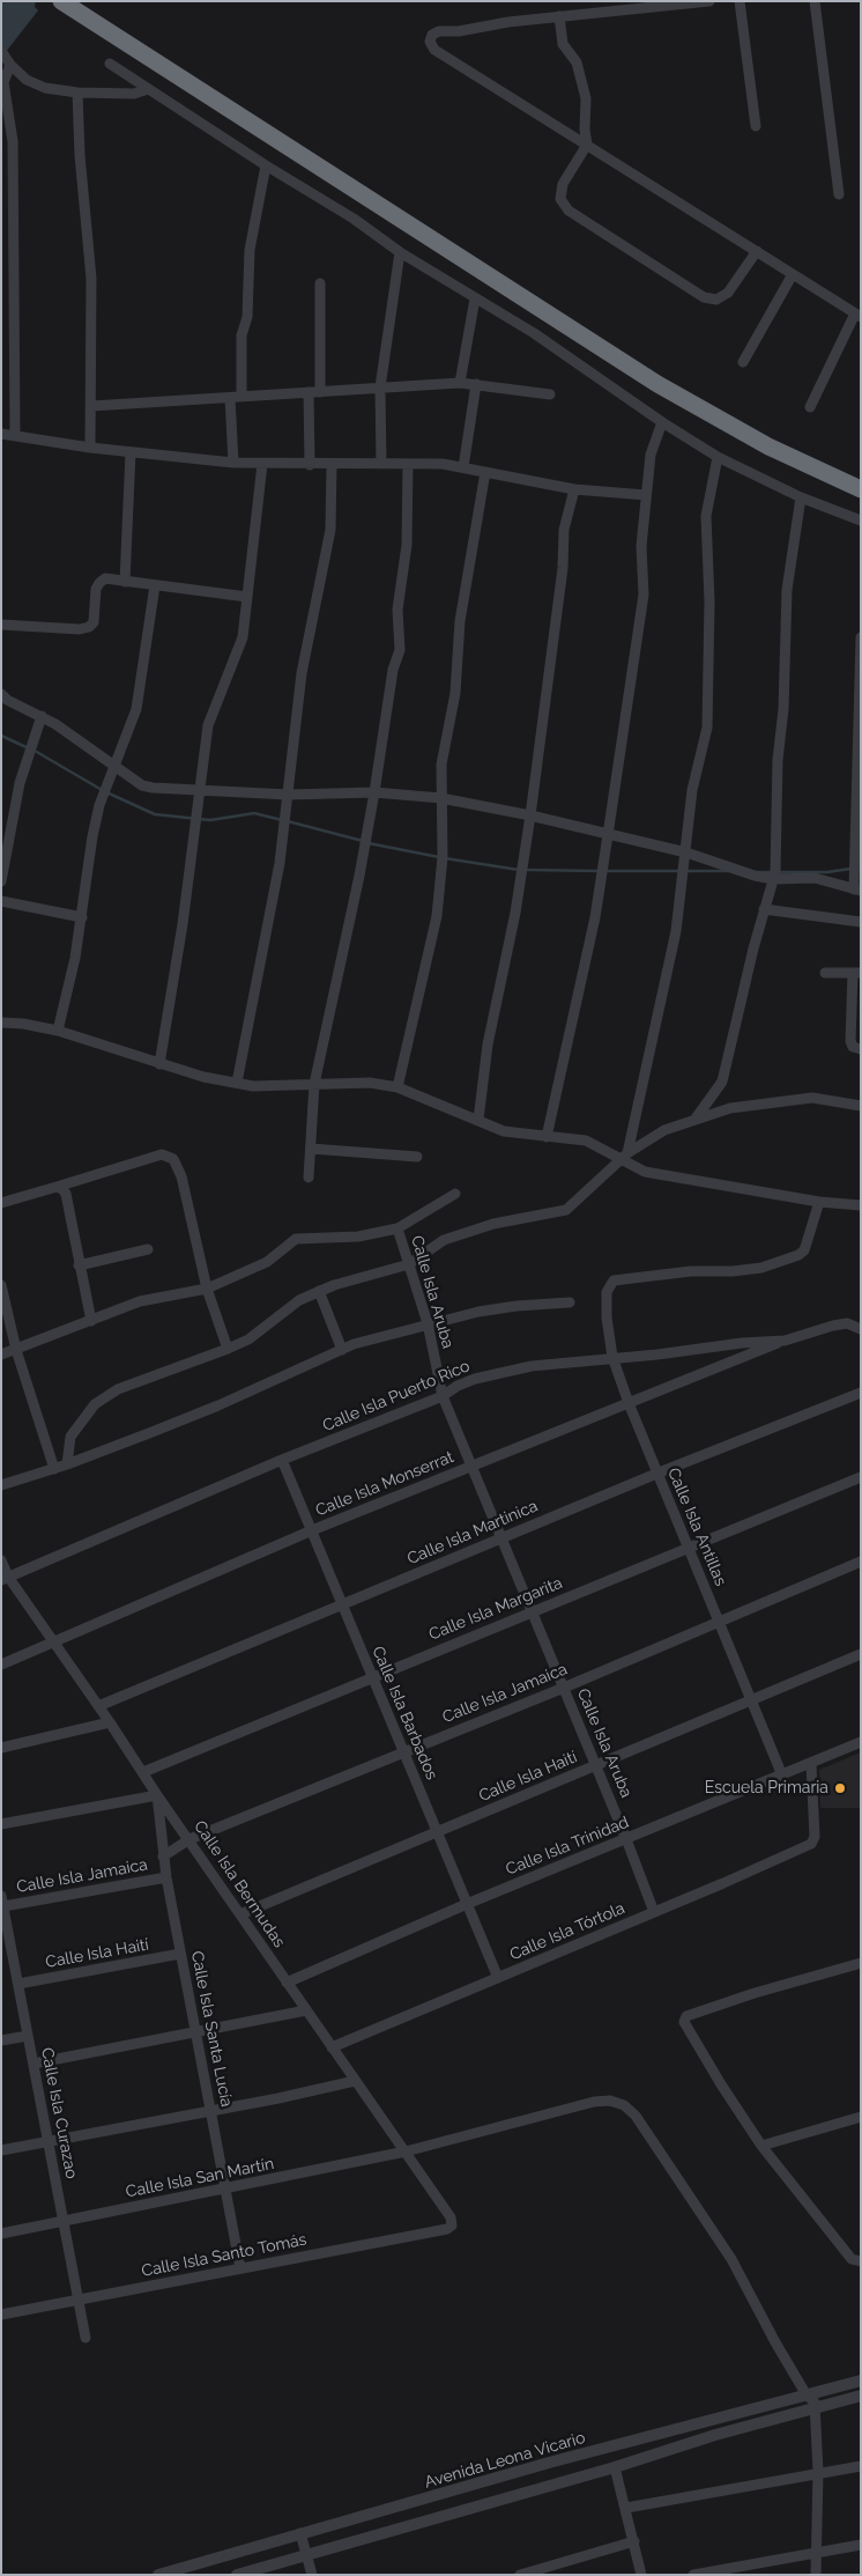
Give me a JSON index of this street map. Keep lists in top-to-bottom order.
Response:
{
  "streets": {
    "street": [
      "Calle Isla Aruba",
      "Calle Isla Puerto Rico",
      "Calle Isla Monserrat",
      "Calle Isla Antillas",
      "Calle Isla Martinica",
      "Calle Isla Margarita",
      "Calle Isla Jamaica",
      "Calle Isla Barbados",
      "Calle Isla Haití",
      "Calle Isla Trinidad",
      "Calle Isla Bermudas",
      "Calle Isla Tórtola",
      "Calle Isla Santa Lucía",
      "Calle Isla Curazao",
      "Calle Isla San Martín",
      "Calle Isla Santo Tomás",
      "Avenida Leona Vicario"
    ]
  },
  "crossings": [
    ["Calle Isla Aruba", "Calle Isla Puerto Rico"],
    ["Calle Isla Aruba", "Calle Isla Monserrat"],
    ["Calle Isla Aruba", "Calle Isla Martinica"],
    ["Calle Isla Aruba", "Calle Isla Margarita"],
    ["Calle Isla Aruba", "Calle Isla Jamaica"],
    ["Calle Isla Aruba", "Calle Isla Haití"],
    ["Calle Isla Aruba", "Calle Isla Trinidad"],
    ["Calle Isla Aruba", "Calle Isla Tórtola"],
    ["Calle Isla Puerto Rico", "Calle Isla Monserrat"],
    ["Calle Isla Puerto Rico", "Calle Isla Antillas"],
    ["Calle Isla Puerto Rico", "Calle Isla Barbados"],
    ["Calle Isla Puerto Rico", "Calle Isla Bermudas"],
    ["Calle Isla Monserrat", "Calle Isla Antillas"],
    ["Calle Isla Monserrat", "Calle Isla Barbados"],
    ["Calle Isla Monserrat", "Calle Isla Bermudas"],
    ["Calle Isla Antillas", "Calle Isla Martinica"],
    ["Calle Isla Antillas", "Calle Isla Margarita"],
    ["Calle Isla Antillas", "Calle Isla Jamaica"],
    ["Calle Isla Antillas", "Calle Isla Haití"],
    ["Calle Isla Antillas", "Calle Isla Trinidad"],
    ["Calle Isla Martinica", "Calle Isla Barbados"],
    ["Calle Isla Martinica", "Calle Isla Bermudas"],
    ["Calle Isla Margarita", "Calle Isla Barbados"],
    ["Calle Isla Margarita", "Calle Isla Bermudas"],
    ["Calle Isla Jamaica", "Calle Isla Barbados"],
    ["Calle Isla Jamaica", "Calle Isla Bermudas"],
    ["Calle Isla Jamaica", "Calle Isla Santa Lucía"],
    ["Calle Isla Jamaica", "Calle Isla Curazao"],
    ["Calle Isla Barbados", "Calle Isla Haití"],
    ["Calle Isla Barbados", "Calle Isla Trinidad"],
    ["Calle Isla Barbados", "Calle Isla Tórtola"],
    ["Calle Isla Haití", "Calle Isla Bermudas"],
    ["Calle Isla Haití", "Calle Isla Santa Lucía"],
    ["Calle Isla Haití", "Calle Isla Curazao"],
    ["Calle Isla Trinidad", "Calle Isla Bermudas"],
    ["Calle Isla Trinidad", "Calle Isla Tórtola"],
    ["Calle Isla Bermudas", "Calle Isla Tórtola"],
    ["Calle Isla Bermudas", "Calle Isla Santa Lucía"],
    ["Calle Isla Bermudas", "Calle Isla San Martín"],
    ["Calle Isla Bermudas", "Calle Isla Santo Tomás"],
    ["Calle Isla Santa Lucía", "Calle Isla San Martín"],
    ["Calle Isla Santa Lucía", "Calle Isla Santo Tomás"],
    ["Calle Isla Curazao", "Calle Isla San Martín"],
    ["Calle Isla Curazao", "Calle Isla Santo Tomás"],
    ["Calle Isla San Martín", "Avenida Leona Vicario"]
  ],
  "places": ["Escuela Primaria"]
}
